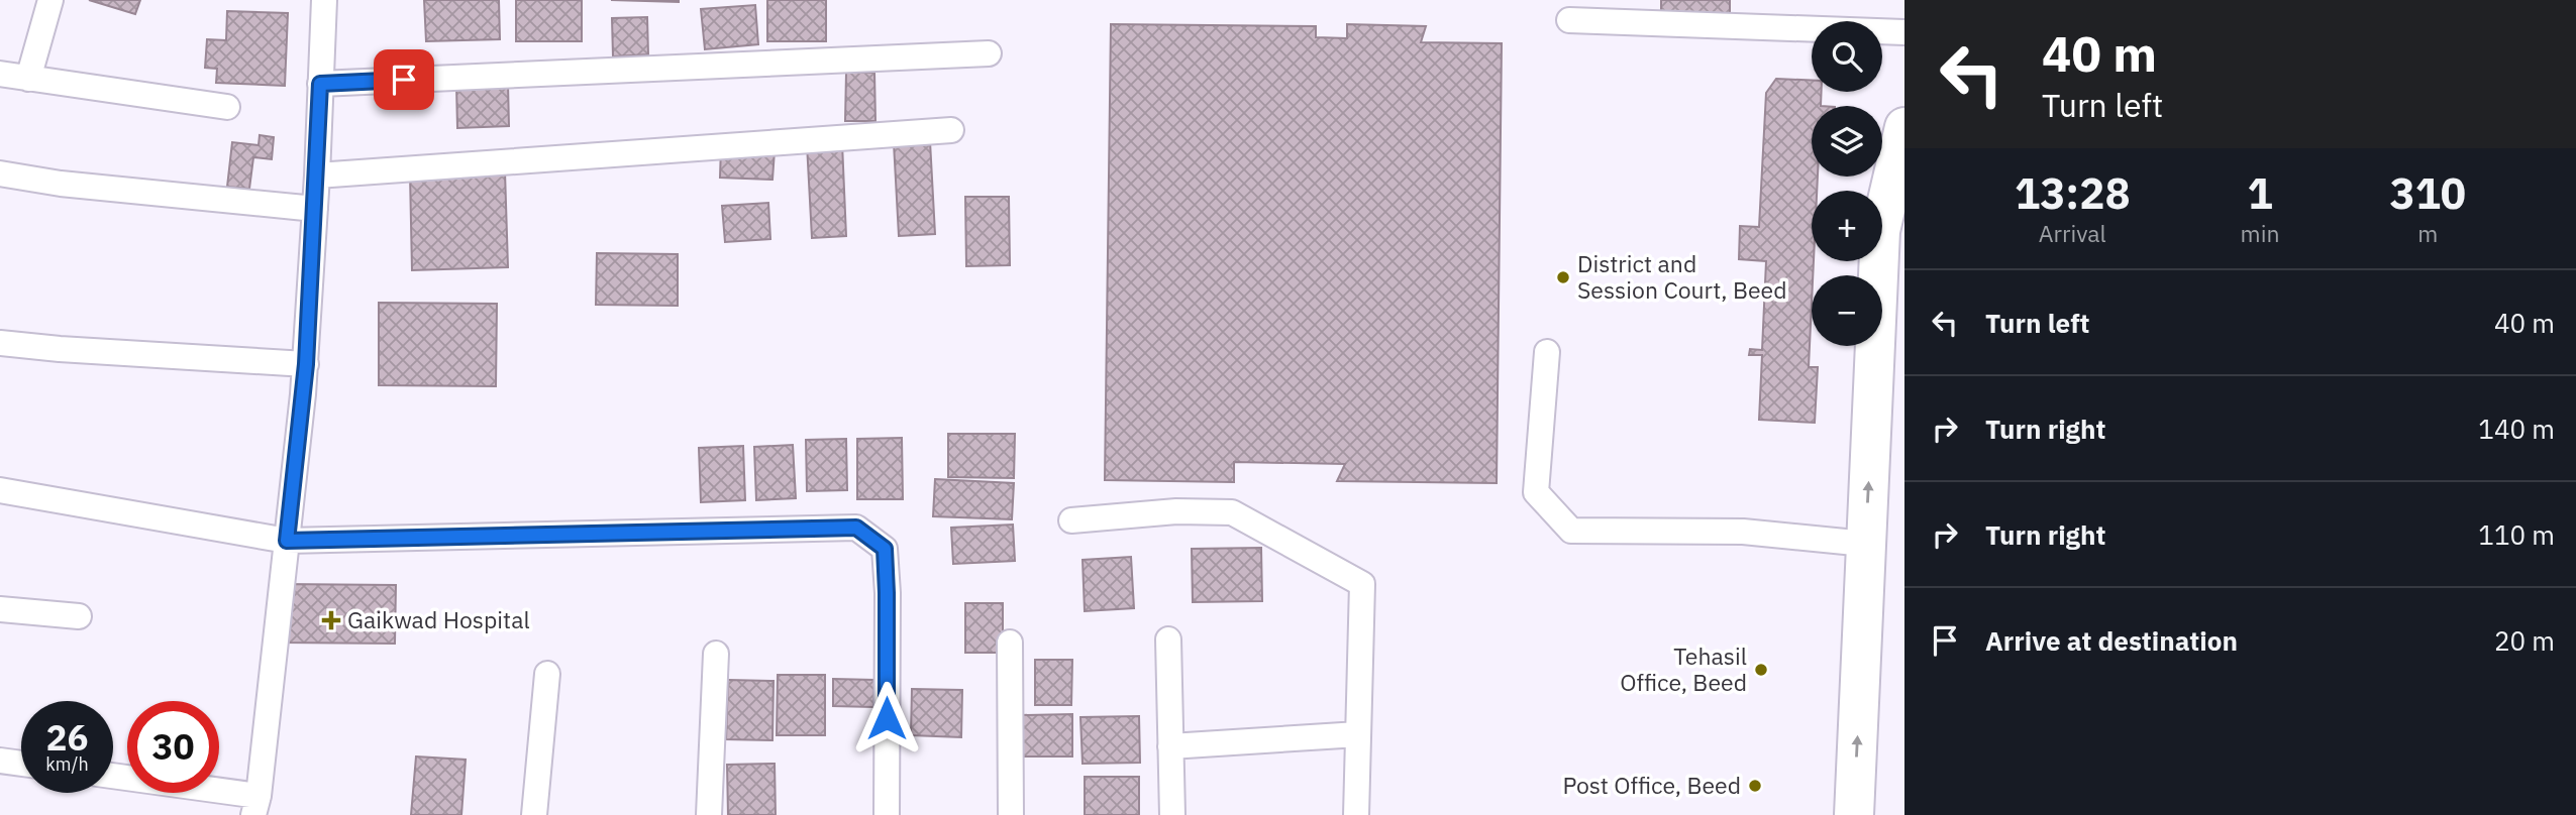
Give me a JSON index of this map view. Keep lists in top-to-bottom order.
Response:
{
  "places": {
    "other": ["District and Session Court, Beed", "Tehasil Office, Beed", "Post Office, Beed"],
    "health": ["Gaikwad Hospital"]
  },
  "page": {
    "turn": ["40 m", "Turn left"],
    "map_buttons": ["+", "−"],
    "eta": [
      "13:28",
      "Arrival",
      "1",
      "min",
      "310",
      "m"
    ],
    "list": [
      {
        "name": "Turn left",
        "value": "40 m"
      },
      {
        "name": "Turn right",
        "value": "140 m"
      },
      {
        "name": "Turn right",
        "value": "110 m"
      },
      {
        "name": "Arrive at destination",
        "value": "20 m"
      }
    ],
    "speed": "26 km/h",
    "limit": "30"
  }
}
